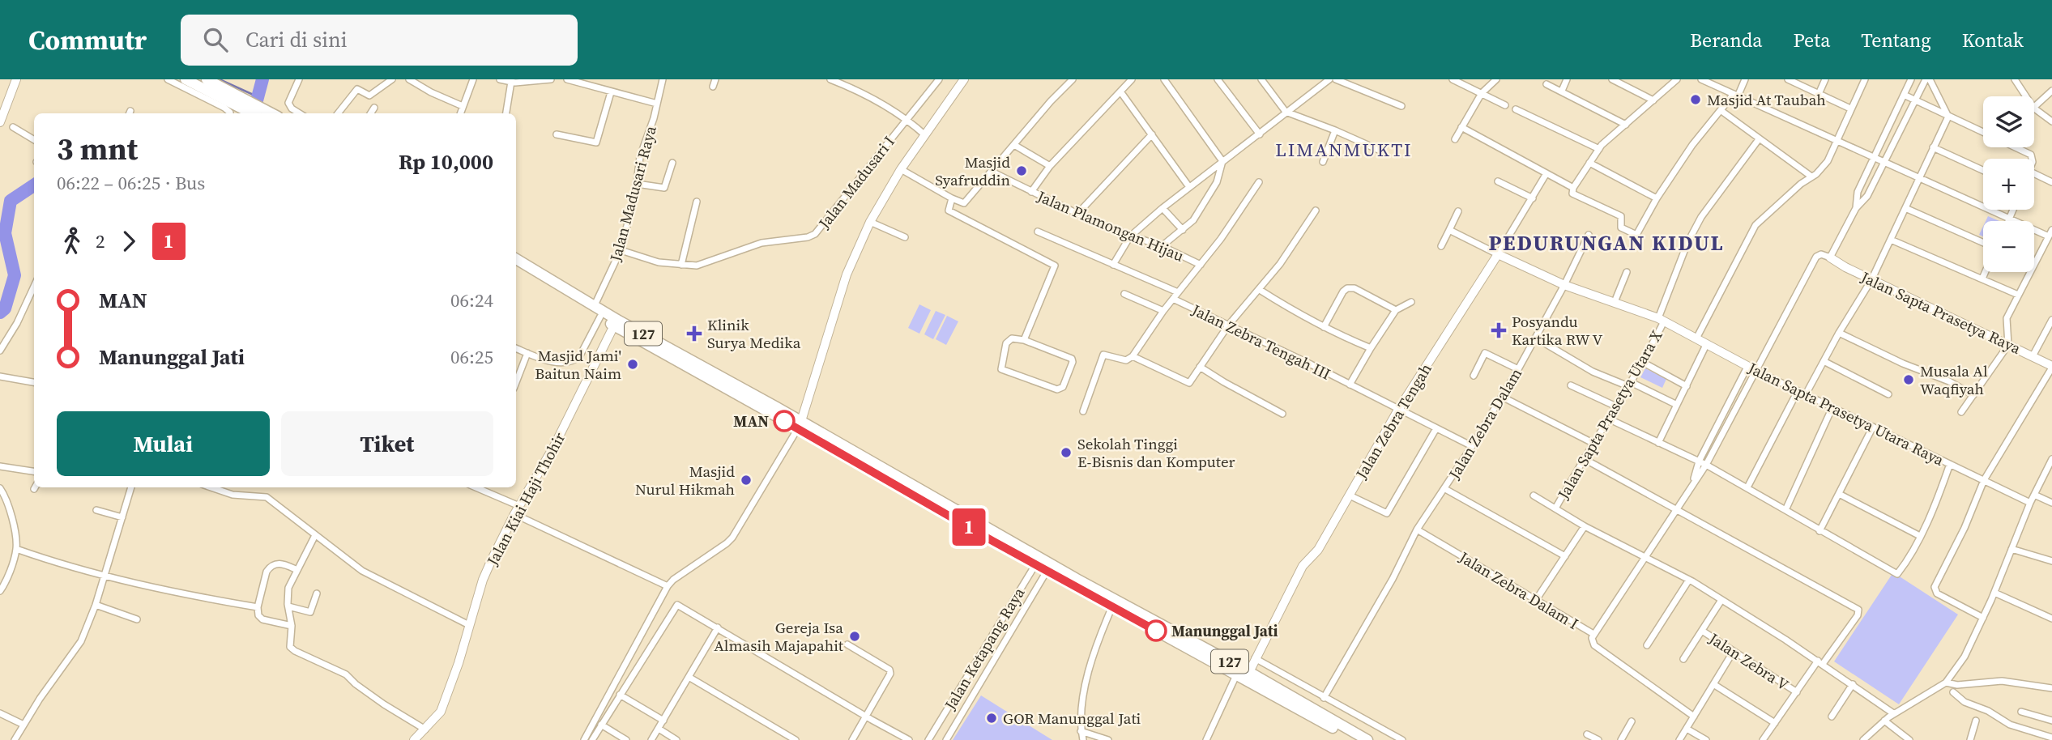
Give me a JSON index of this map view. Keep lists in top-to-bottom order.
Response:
{
  "streets": {
    "main road": ["127"],
    "street": [
      "Jalan Madusari I",
      "Jalan Madusari Raya",
      "Jalan Plamongan Hijau",
      "Jalan Sapta Prasetya Raya",
      "Jalan Zebra Tengah III",
      "Jalan Sapta Prasetya Utara Raya",
      "Jalan Sapta Prasetya Utara X",
      "Jalan Zebra Tengah",
      "Jalan Zebra Dalam",
      "Jalan Kiai Haji Thohir",
      "Jalan Zebra Dalam I",
      "Jalan Ketapang Raya",
      "Jalan Zebra V"
    ]
  },
  "crossings": [
    ["Jalan Madusari I", "Jalan Madusari Raya"],
    ["Jalan Madusari Raya", "127"],
    ["127", "Jalan Zebra Tengah"],
    ["127", "Jalan Kiai Haji Thohir"],
    ["127", "Jalan Ketapang Raya"],
    ["Jalan Zebra Tengah III", "Jalan Zebra Tengah"],
    ["Jalan Zebra Tengah III", "Jalan Zebra Dalam"],
    ["Jalan Sapta Prasetya Utara Raya", "Jalan Sapta Prasetya Utara X"],
    ["Jalan Sapta Prasetya Utara Raya", "Jalan Zebra Tengah"],
    ["Jalan Sapta Prasetya Utara Raya", "Jalan Zebra Dalam"],
    ["Jalan Zebra Dalam", "Jalan Zebra Dalam I"]
  ],
  "districts": ["LIMANMUKTI", "PEDURUNGAN KIDUL"],
  "places": {
    "other": [
      "Masjid At Taubah",
      "Masjid Syafruddin",
      "Masjid Jami' Baitun Naim",
      "Musala Al Waqfiyah",
      "MAN",
      "Sekolah Tinggi E-Bisnis dan Komputer",
      "Masjid Nurul Hikmah",
      "Manunggal Jati",
      "Gereja Isa Almasih Majapahit",
      "GOR Manunggal Jati"
    ],
    "health": ["Posyandu Kartika RW V", "Klinik Surya Medika"]
  },
  "lines": ["bus line 1"],
  "page": {
    "header": "Commutr",
    "search": "Cari di sini",
    "nav": [
      "Beranda",
      "Peta",
      "Tentang",
      "Kontak"
    ],
    "on_map": "1",
    "map_buttons": ["+", "−"],
    "heading": ["3 mnt", "06:22 – 06:25 · Bus", "Rp 10,000"],
    "legs": ["2", "1"],
    "list": [
      {
        "name": "MAN",
        "value": "06:24"
      },
      {
        "name": "Manunggal Jati",
        "value": "06:25"
      }
    ],
    "buttons": ["Mulai", "Tiket"]
  }
}
